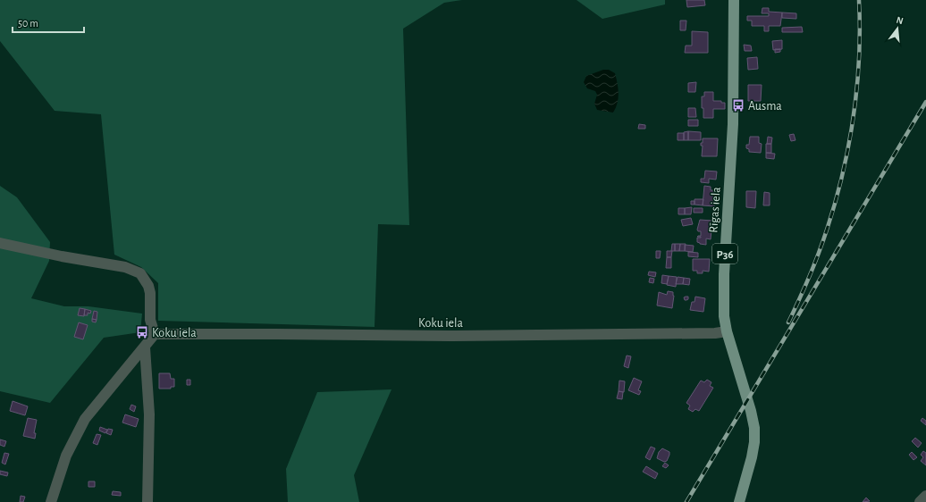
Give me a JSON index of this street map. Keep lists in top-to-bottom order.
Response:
{
  "streets": {
    "main road": ["Rīgas iela", "P36"],
    "street": ["Koku iela"]
  },
  "crossings": [
    ["Rīgas iela", "Koku iela"]
  ],
  "places": {
    "bus stop": ["Ausma", "Koku iela"]
  },
  "scale_bar": "50 m",
  "north": "top"
}
